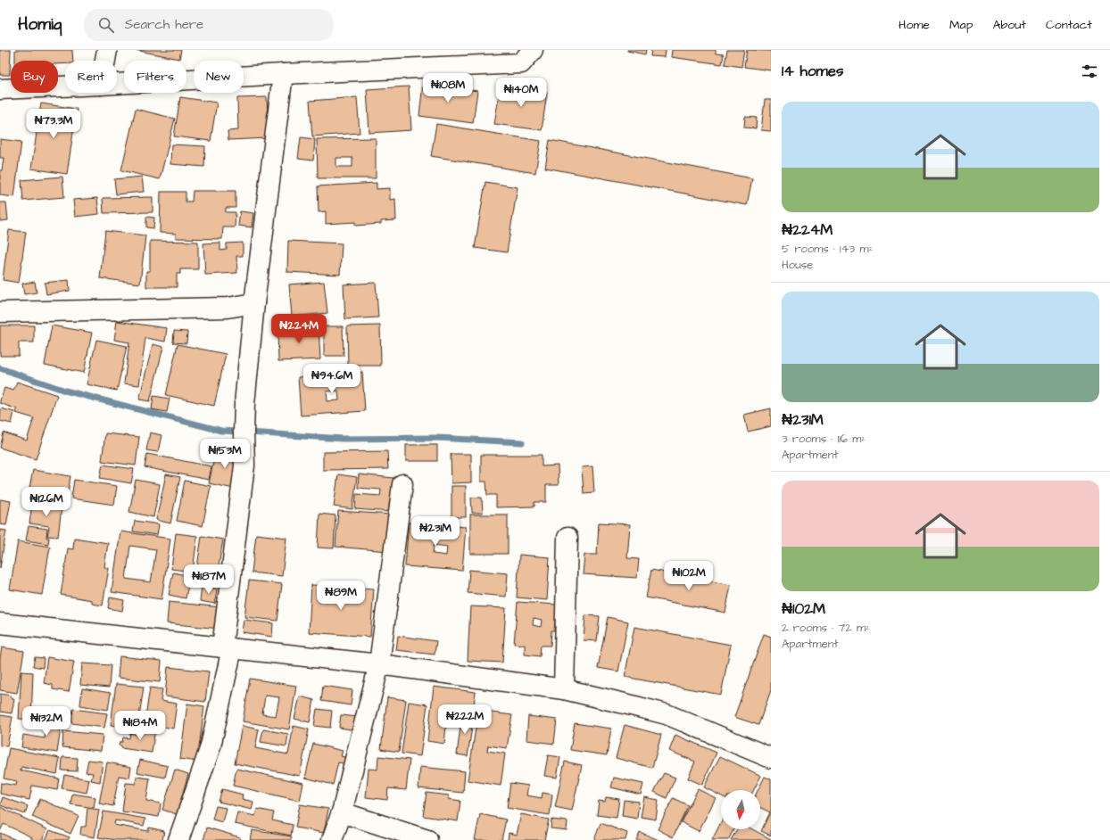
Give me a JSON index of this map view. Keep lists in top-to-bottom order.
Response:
{
  "north": "bottom",
  "page": {
    "header": "Homiq",
    "search": "Search here",
    "nav": [
      "Home",
      "Map",
      "About",
      "Contact"
    ],
    "heading": "14 homes",
    "chip": [
      "Buy",
      "Rent",
      "Filters",
      "New"
    ],
    "price": [
      "₦108M",
      "₦140M",
      "₦73.3M",
      "₦224M",
      "₦94.6M",
      "₦153M",
      "₦126M",
      "₦231M",
      "₦102M",
      "₦187M",
      "₦89M",
      "₦222M",
      "₦132M",
      "₦184M"
    ],
    "list": [
      {
        "name": "₦224M",
        "note": "5 rooms · 143 m² · House"
      },
      {
        "name": "₦231M",
        "note": "3 rooms · 116 m² · Apartment"
      },
      {
        "name": "₦102M",
        "note": "2 rooms · 72 m² · Apartment"
      }
    ]
  }
}
